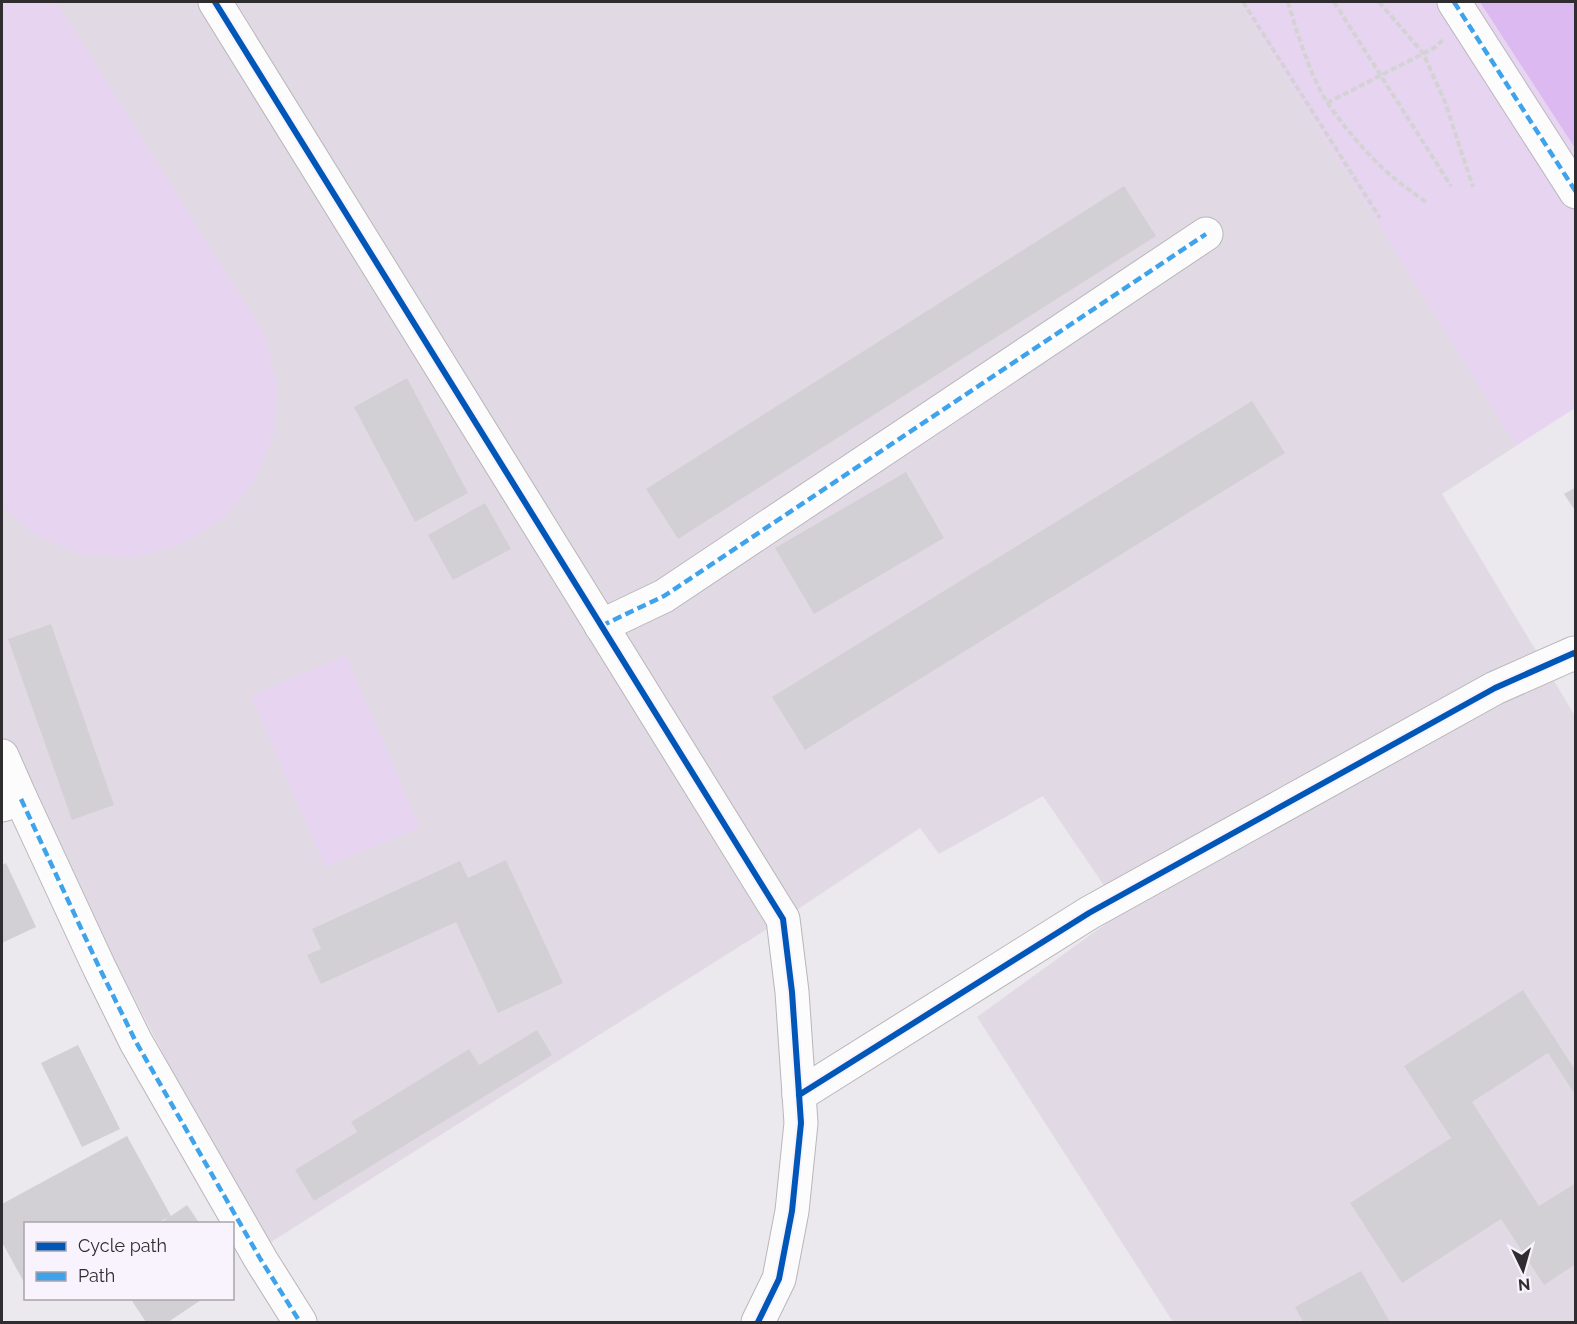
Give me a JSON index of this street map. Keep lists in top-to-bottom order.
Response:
{
  "legend": ["Cycle path", "Path"],
  "north": "bottom"
}
